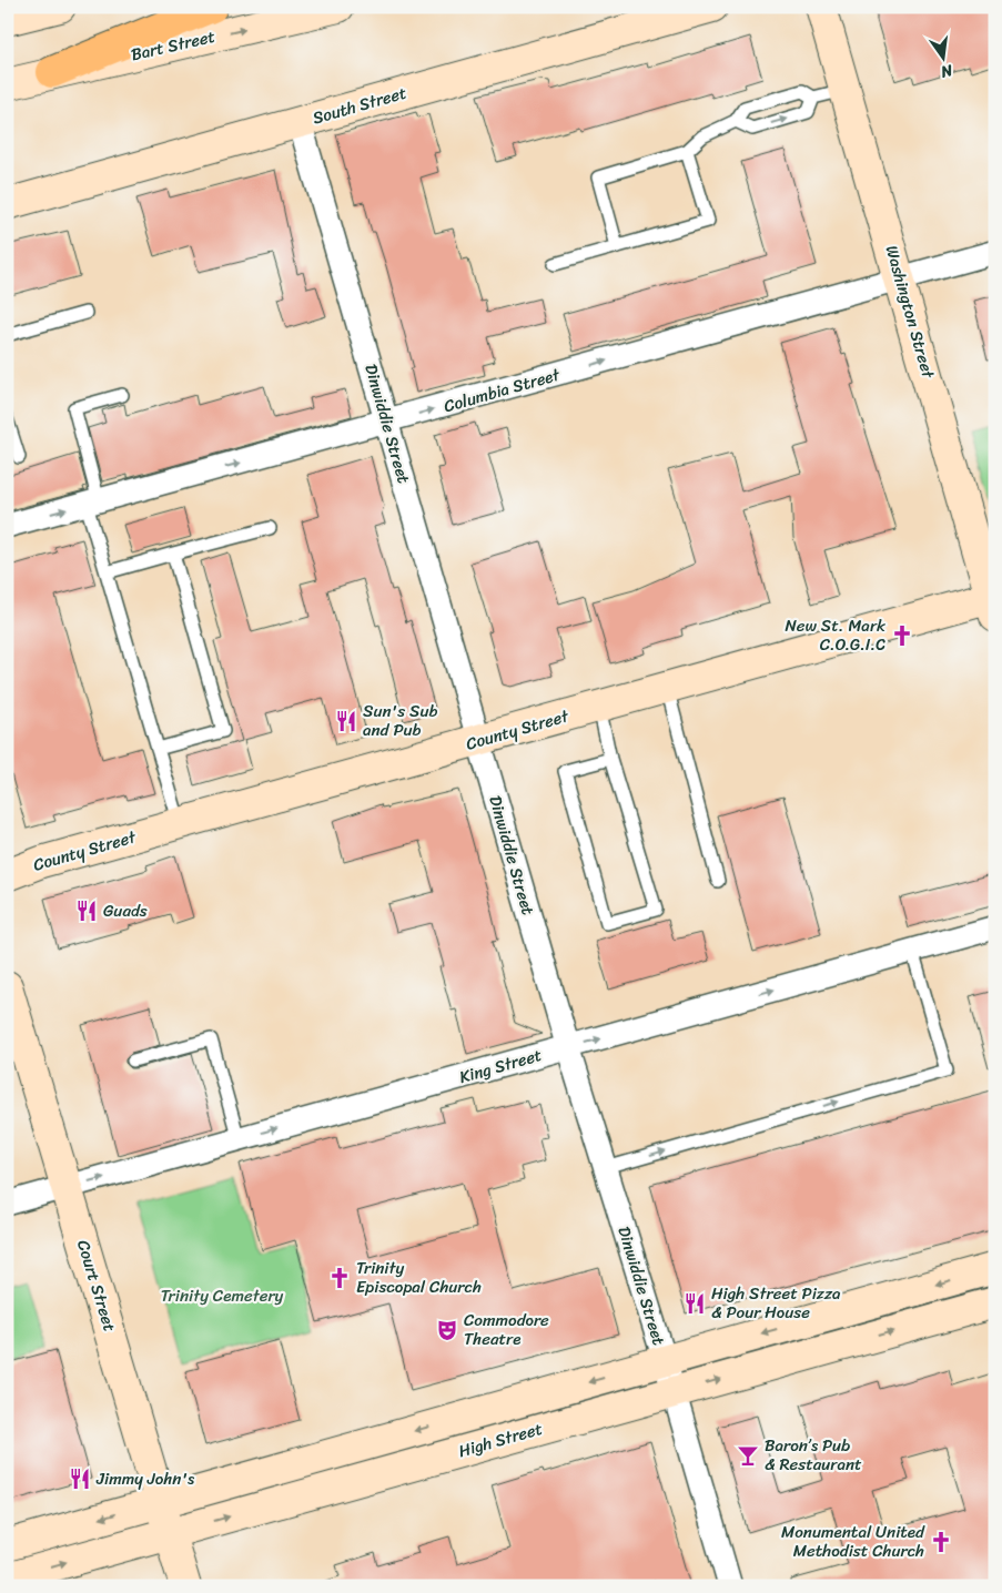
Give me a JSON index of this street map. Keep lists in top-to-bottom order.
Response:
{
  "streets": {
    "main road": [
      "Bart Street",
      "South Street",
      "Washington Street",
      "County Street",
      "Court Street",
      "High Street"
    ],
    "street": ["Columbia Street", "Dinwiddie Street", "King Street"]
  },
  "crossings": [
    ["South Street", "Dinwiddie Street"],
    ["Washington Street", "Columbia Street"],
    ["Washington Street", "County Street"],
    ["Columbia Street", "Dinwiddie Street"],
    ["Dinwiddie Street", "County Street"],
    ["Dinwiddie Street", "King Street"],
    ["Dinwiddie Street", "High Street"],
    ["King Street", "Court Street"],
    ["Court Street", "High Street"]
  ],
  "one_way": ["Bart Street", "Columbia Street", "King Street"],
  "parks": ["Trinity Cemetery"],
  "places": {
    "church": ["New St. Mark C.O.G.I.C", "Trinity Episcopal Church", "Monumental United Methodist Church"],
    "restaurant": [
      "Sun's Sub and Pub",
      "Guads",
      "High Street Pizza & Pour House",
      "Jimmy John's"
    ],
    "theatre": ["Commodore Theatre"],
    "bar": ["Baron’s Pub & Restaurant"]
  },
  "north": "bottom"
}
